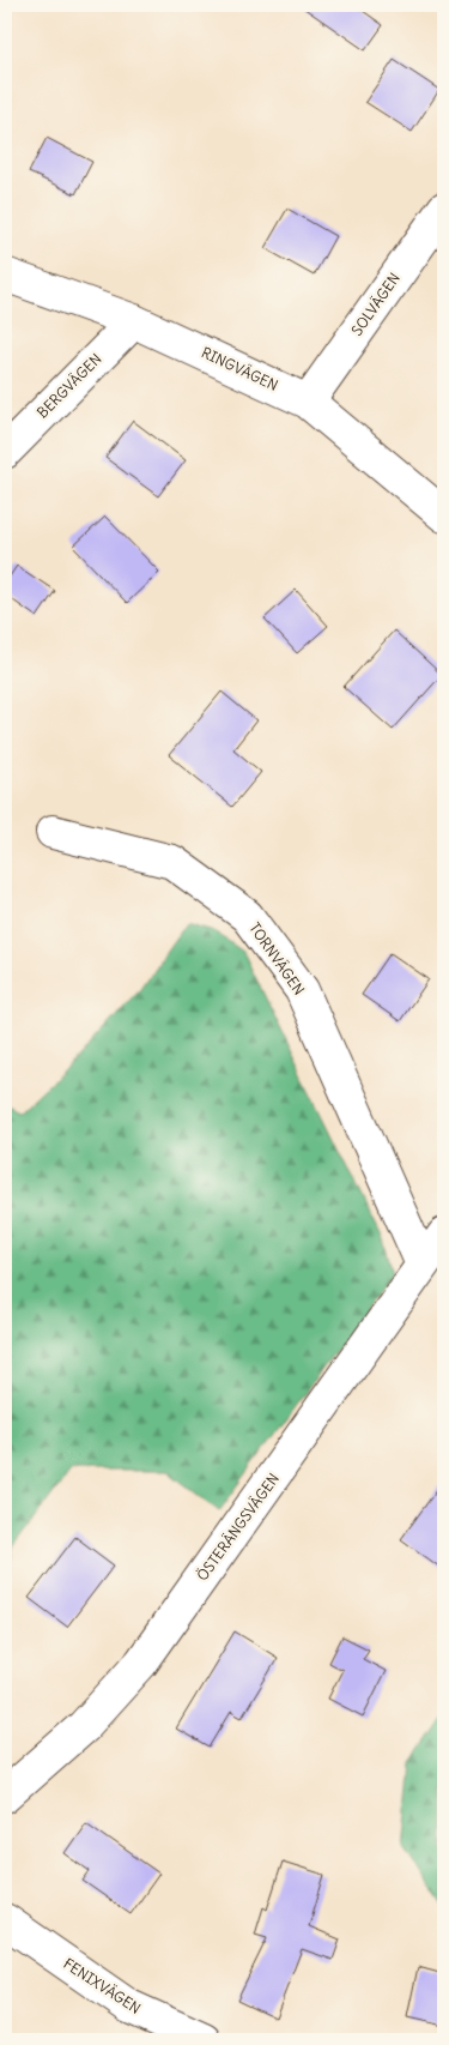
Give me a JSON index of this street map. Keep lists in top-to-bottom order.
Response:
{
  "streets": {
    "street": [
      "SOLVÄGEN",
      "RINGVÄGEN",
      "BERGVÄGEN",
      "TORNVÄGEN",
      "ÖSTERÄNGSVÄGEN",
      "FENIXVÄGEN"
    ]
  },
  "crossings": [
    ["SOLVÄGEN", "RINGVÄGEN"],
    ["RINGVÄGEN", "BERGVÄGEN"],
    ["TORNVÄGEN", "ÖSTERÄNGSVÄGEN"]
  ]
}
